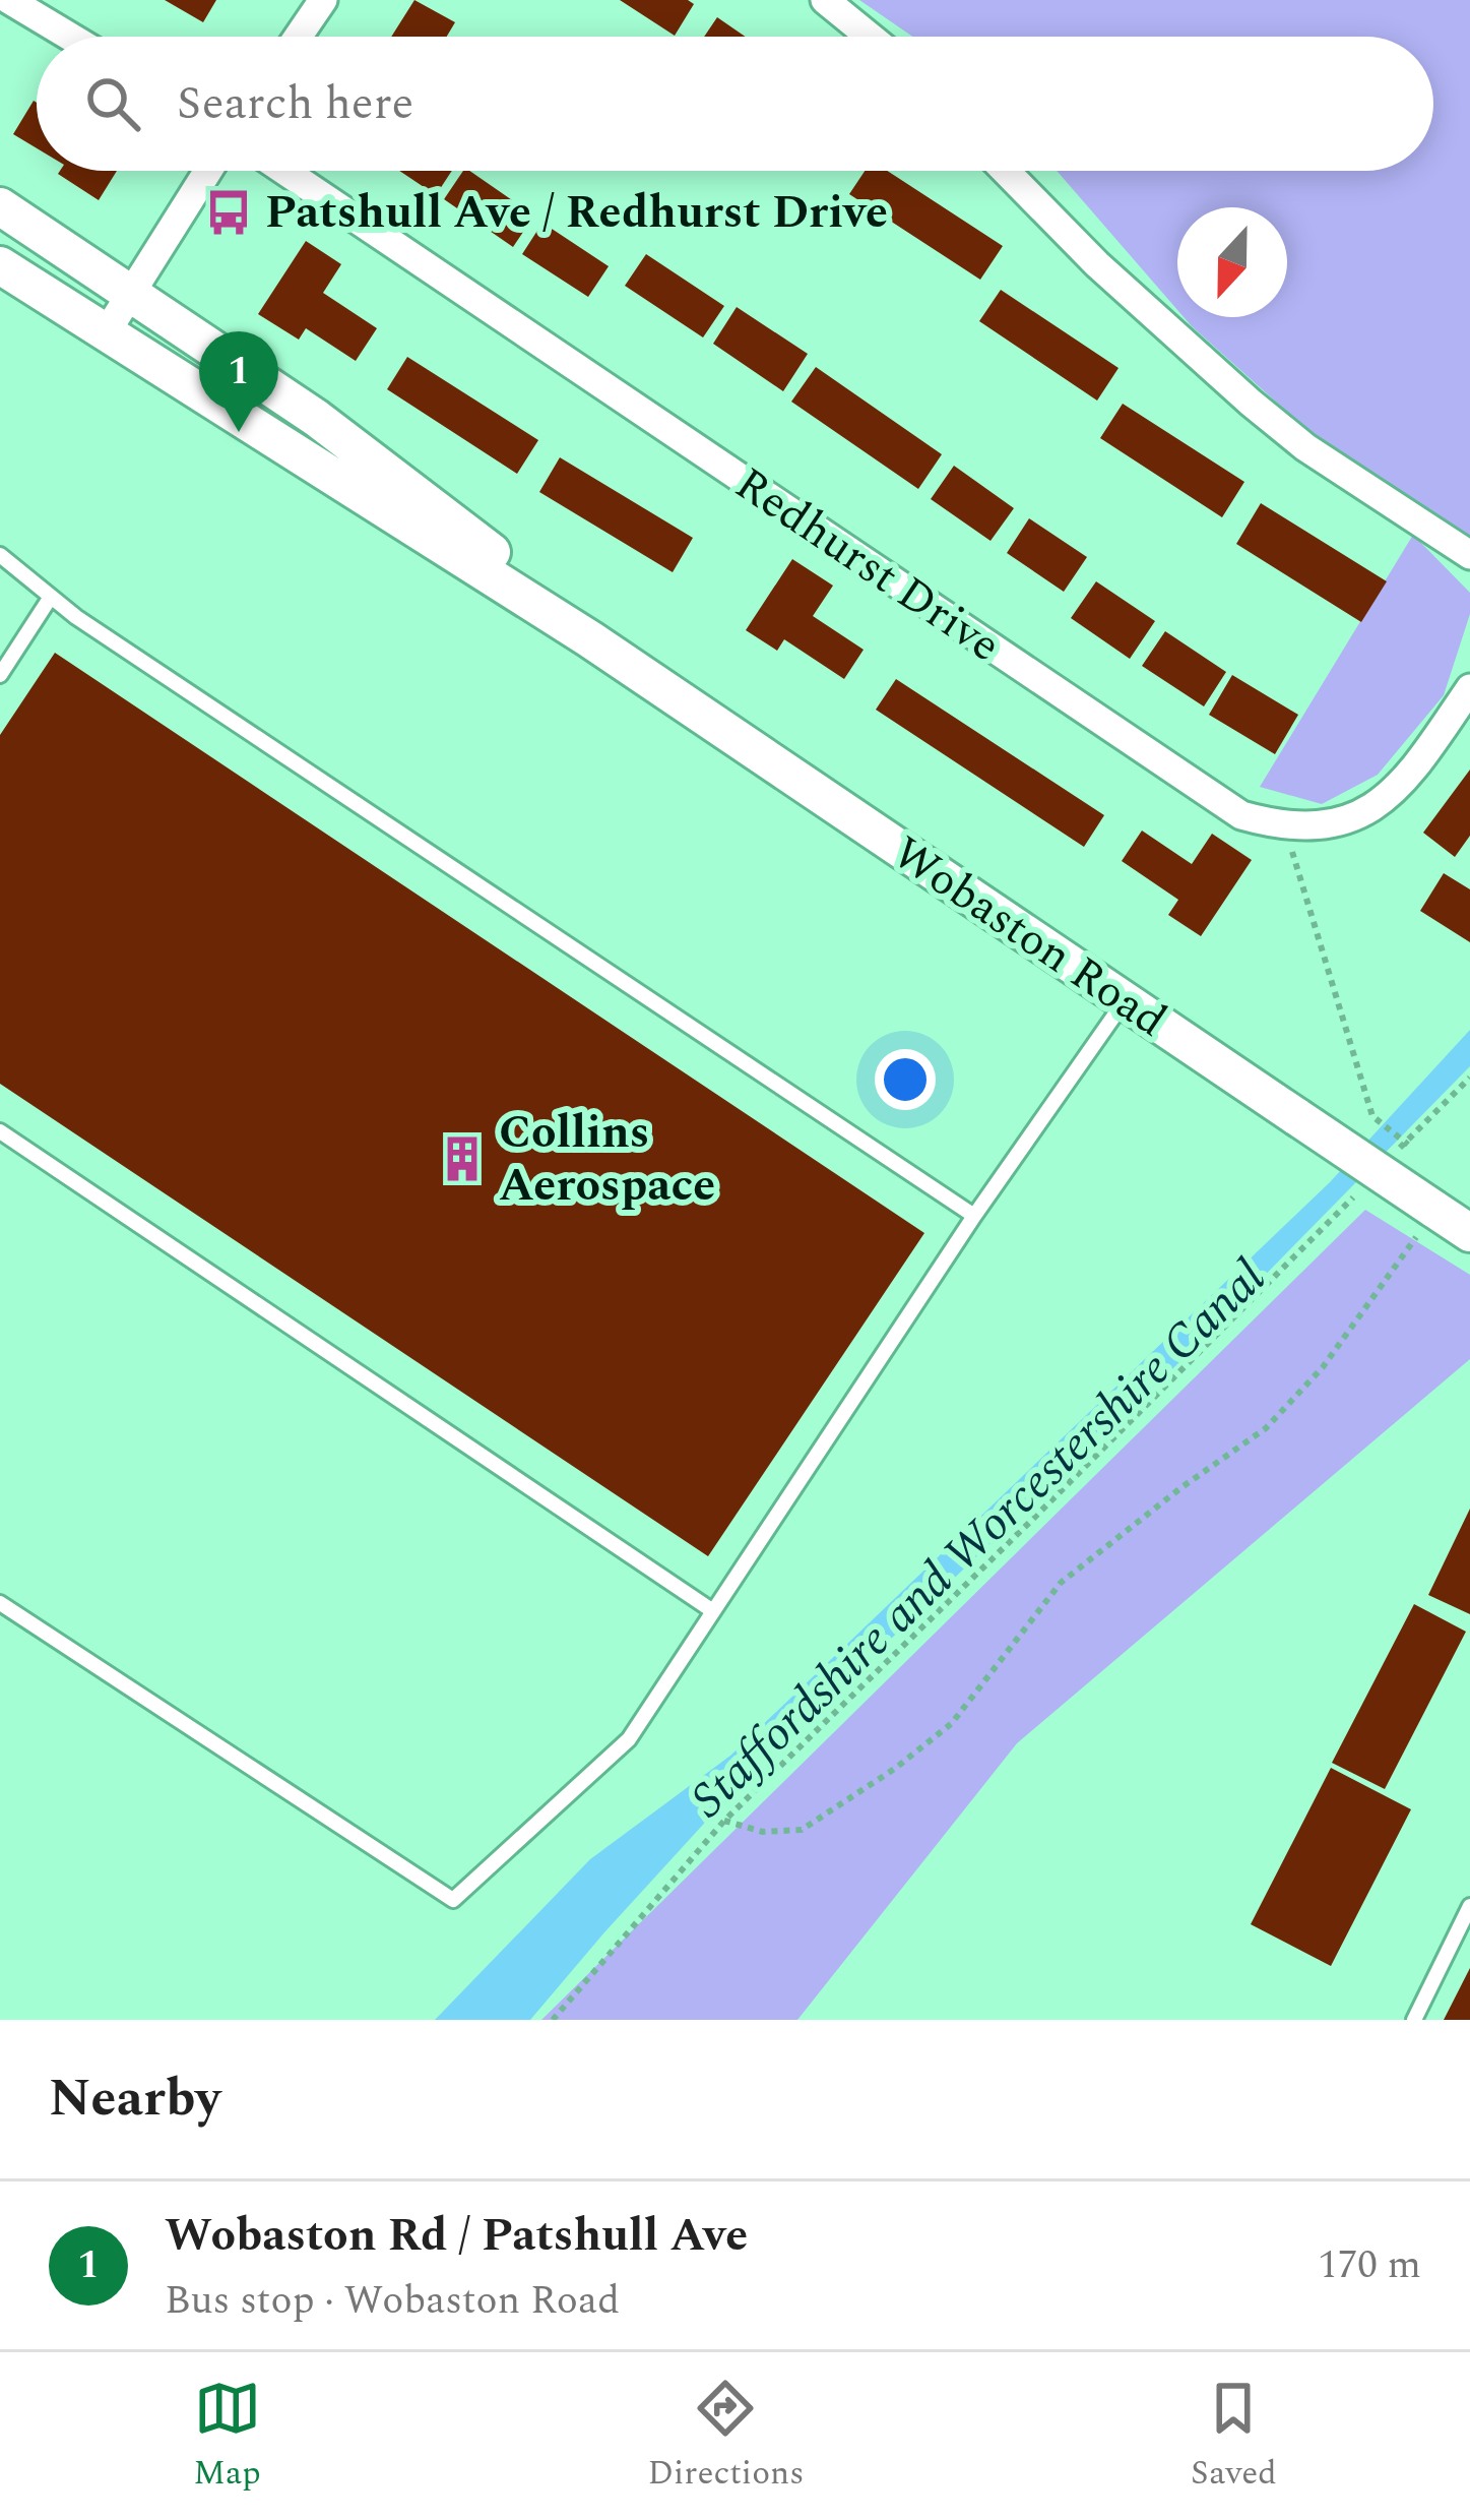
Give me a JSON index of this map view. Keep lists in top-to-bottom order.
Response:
{
  "streets": {
    "street": ["Redhurst Drive", "Wobaston Road"]
  },
  "water": ["Staffordshire and Worcestershire Canal"],
  "places": {
    "bus stop": ["Patshull Ave / Redhurst Drive"],
    "building": ["Collins Aerospace"]
  },
  "north": "bottom",
  "page": {
    "search": "Search here",
    "pins": "1",
    "heading": "Nearby",
    "list": [
      {
        "mark": "1",
        "name": "Wobaston Rd / Patshull Ave",
        "note": "Bus stop · Wobaston Road",
        "value": "170 m"
      }
    ],
    "nav": ["Map", "Directions", "Saved"]
  }
}
